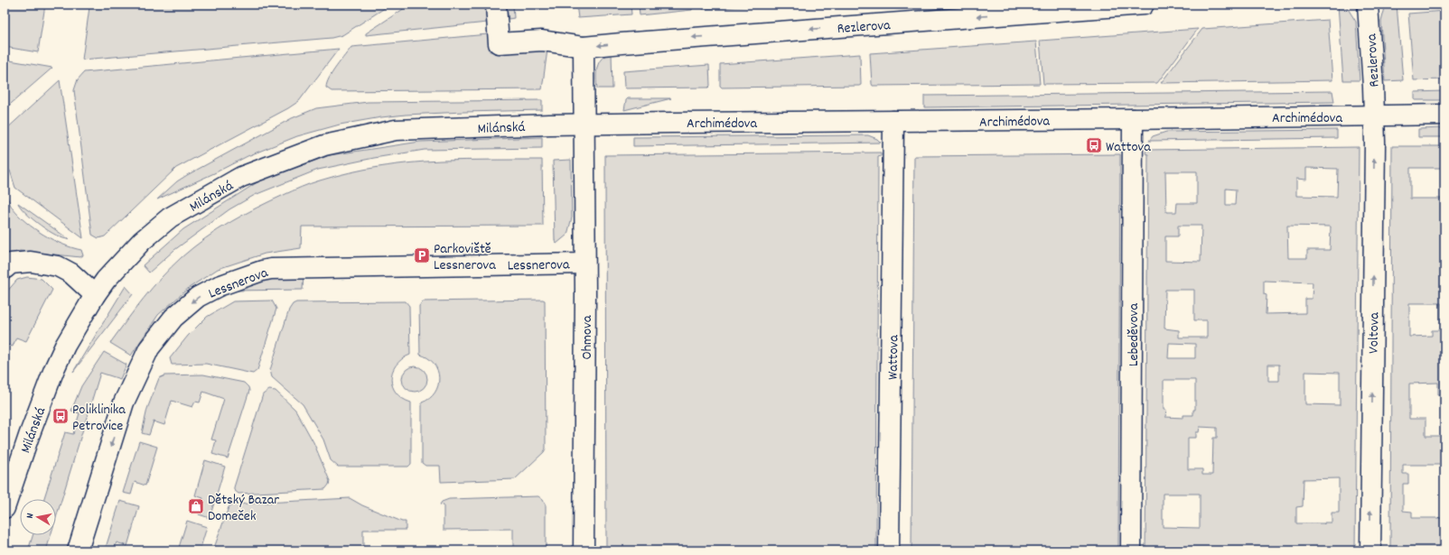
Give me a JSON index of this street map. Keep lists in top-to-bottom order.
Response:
{
  "streets": {
    "street": [
      "Rezlerova",
      "Archimédova",
      "Milánská",
      "Lessnerova",
      "Voltova",
      "Lebeděvova",
      "Ohmova",
      "Wattova"
    ]
  },
  "crossings": [
    ["Rezlerova", "Archimédova"],
    ["Rezlerova", "Voltova"],
    ["Archimédova", "Milánská"],
    ["Archimédova", "Voltova"],
    ["Archimédova", "Lebeděvova"],
    ["Archimédova", "Ohmova"],
    ["Archimédova", "Wattova"],
    ["Milánská", "Ohmova"],
    ["Lessnerova", "Ohmova"]
  ],
  "one_way": ["Rezlerova", "Lessnerova", "Voltova"],
  "places": {
    "bus stop": ["Wattova", "Poliklinika Petrovice"],
    "parking": ["Parkoviště Lessnerova"],
    "shop": ["Dětský Bazar Domeček"]
  },
  "north": "left"
}
